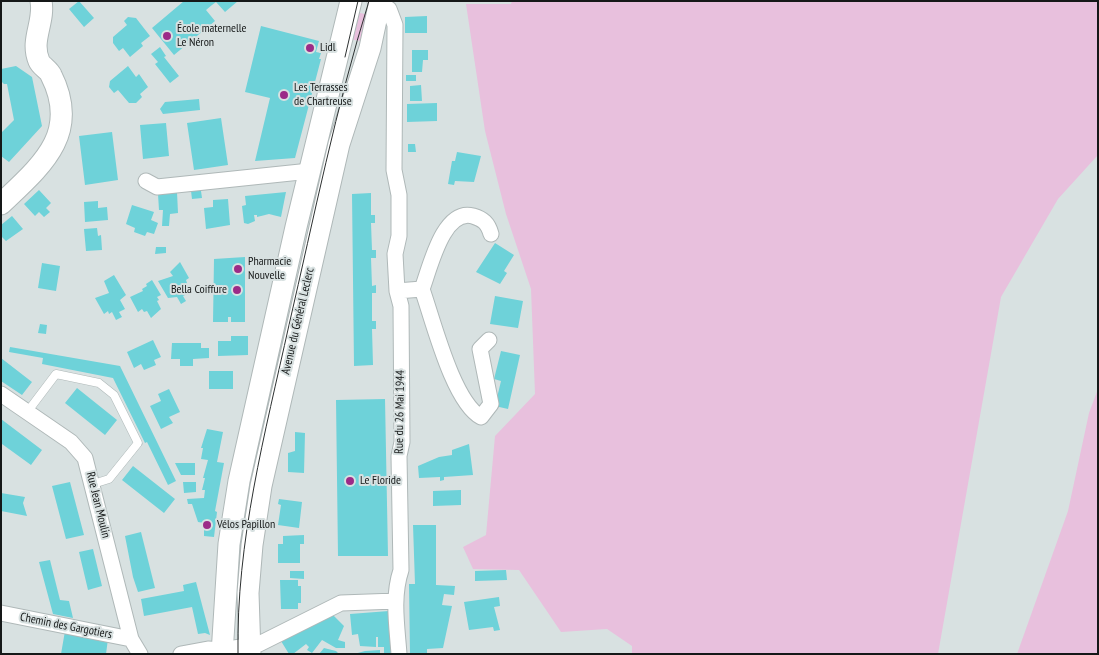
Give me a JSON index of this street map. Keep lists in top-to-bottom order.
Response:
{
  "streets": {
    "main road": ["Avenue du Général Leclerc"],
    "street": ["Rue du 26 Mai 1944", "Rue Jean Moulin", "Chemin des Gargotiers"]
  },
  "crossings": [
    ["Avenue du Général Leclerc", "Rue du 26 Mai 1944"],
    ["Rue Jean Moulin", "Chemin des Gargotiers"]
  ],
  "places": [
    "École maternelle Le Néron",
    "Lidl",
    "Les Terrasses de Chartreuse",
    "Pharmacie Nouvelle",
    "Bella Coiffure",
    "Le Floride",
    "Vélos Papillon"
  ]
}
